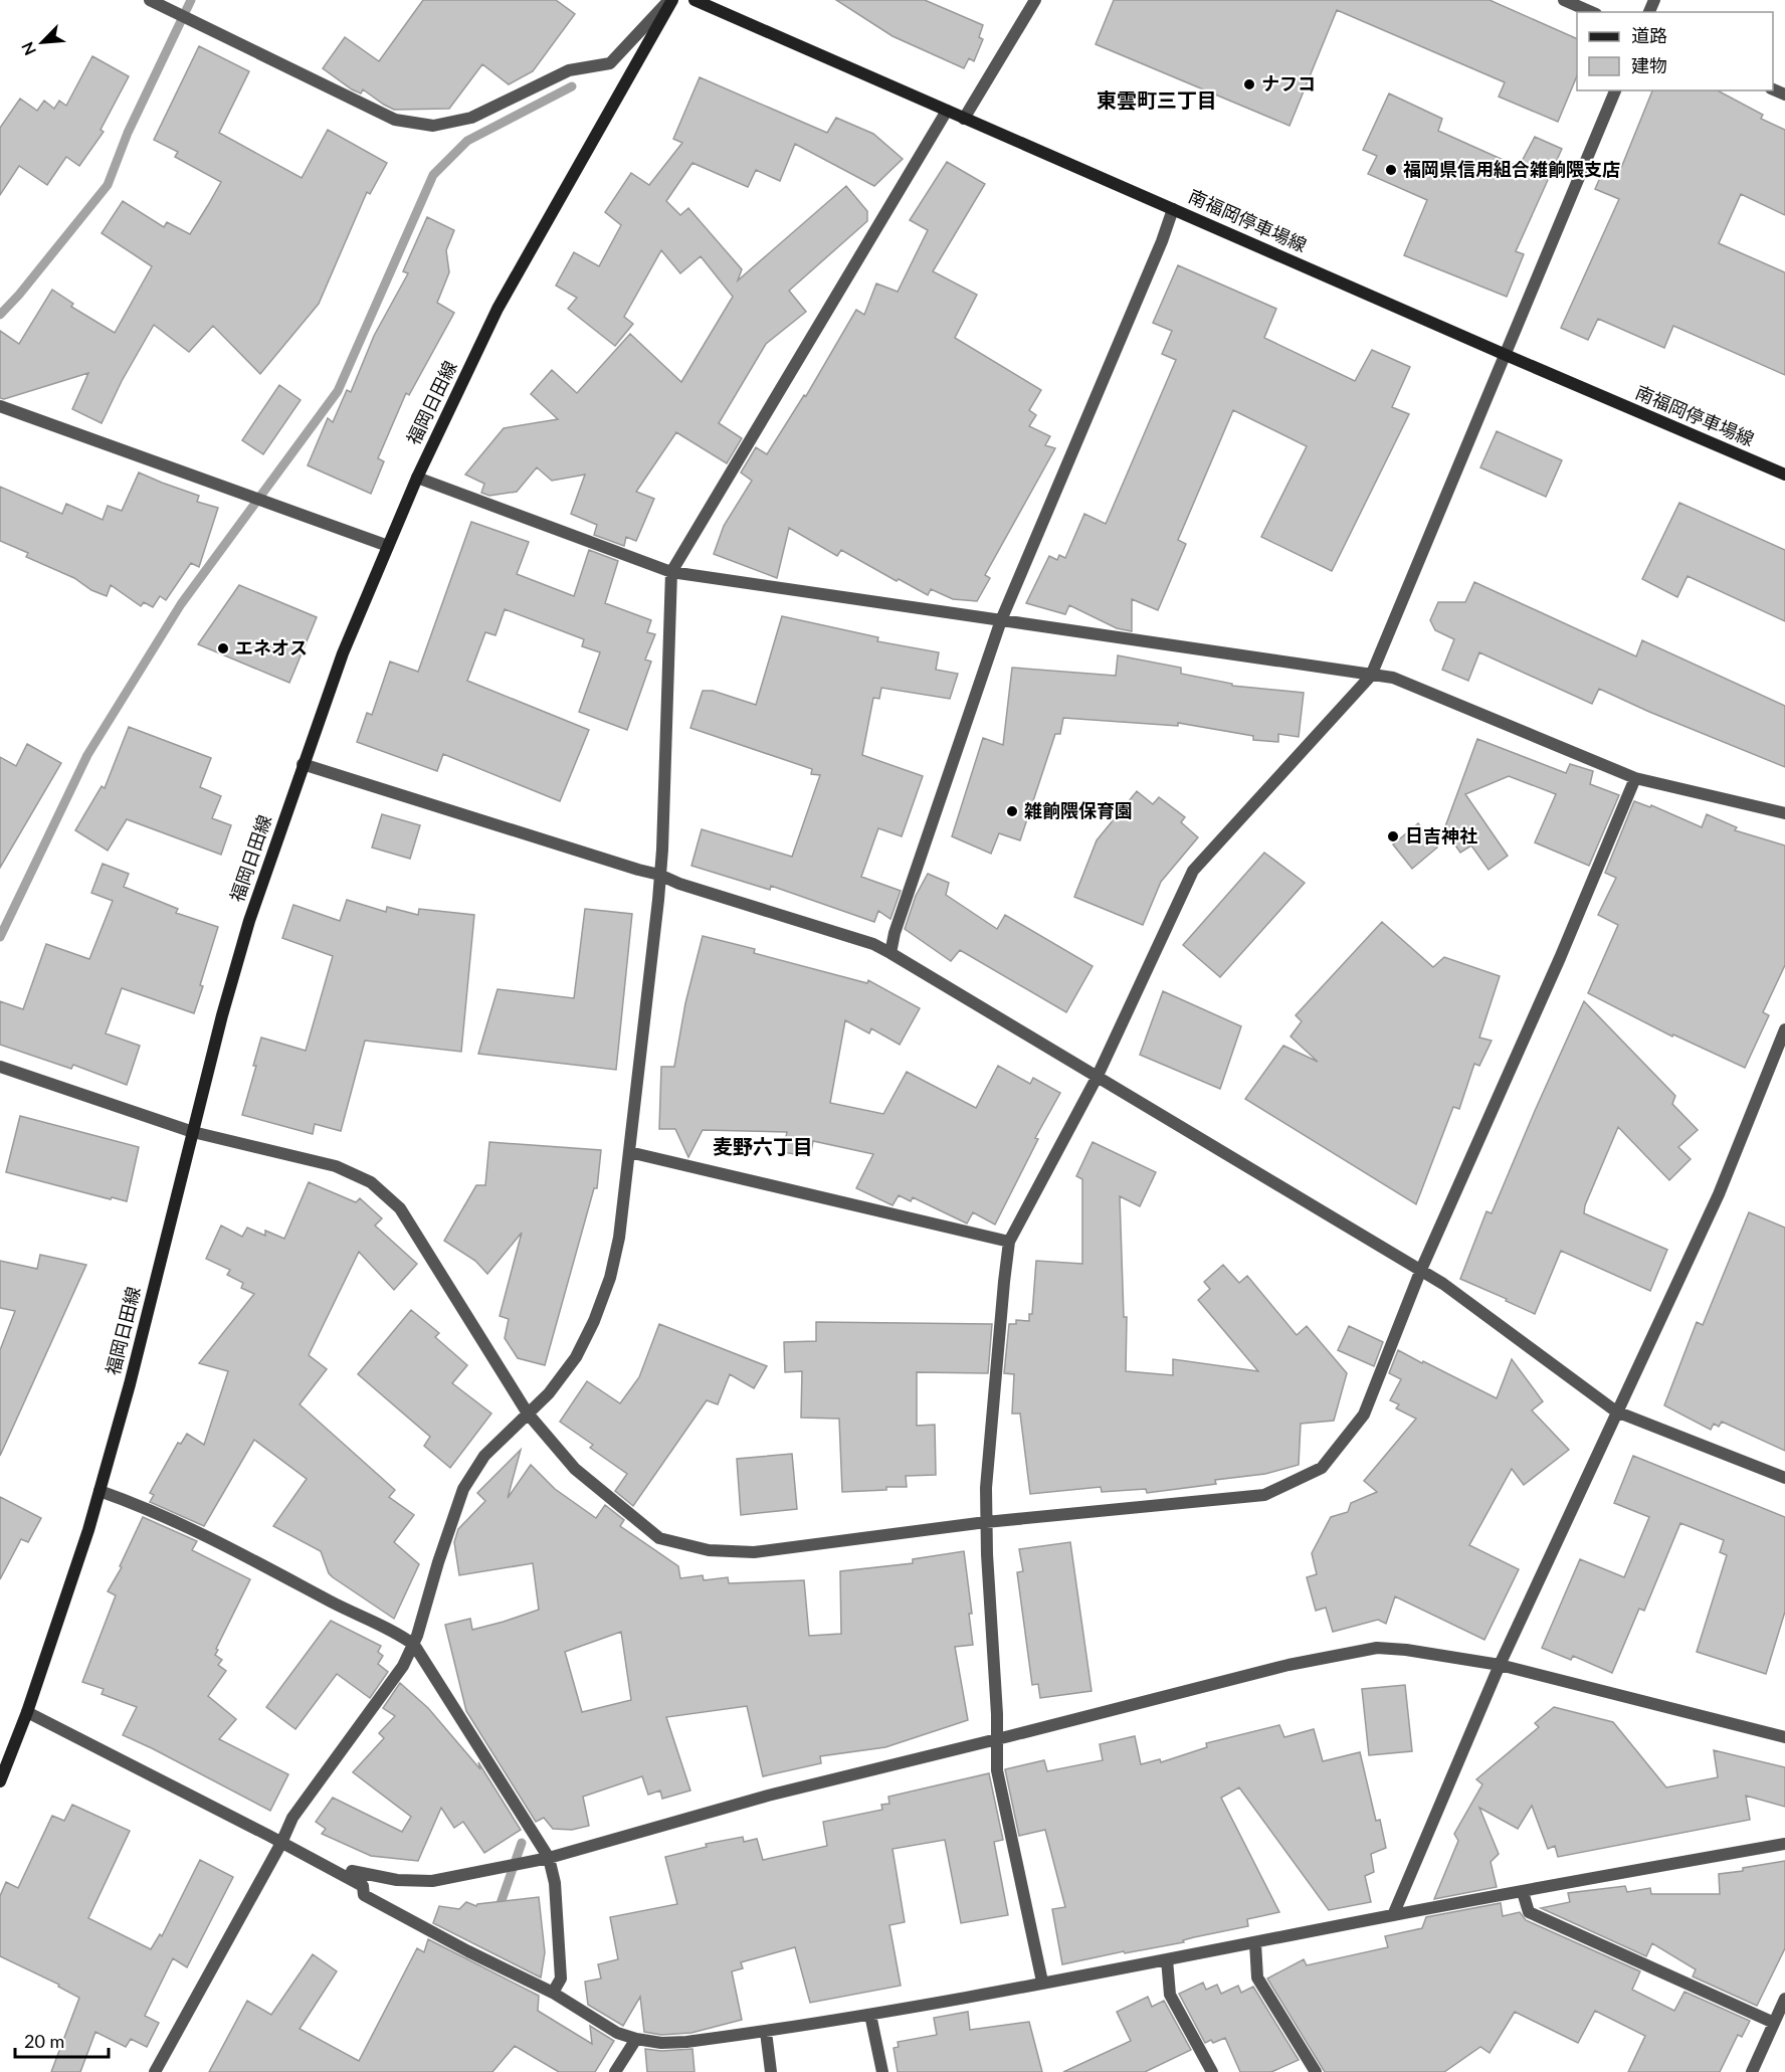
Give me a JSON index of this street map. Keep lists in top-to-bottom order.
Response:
{
  "streets": {
    "main road": ["南福岡停車場線", "福岡日田線"]
  },
  "districts": ["東雲町三丁目", "麦野六丁目"],
  "places": [
    "ナフコ",
    "福岡県信用組合雑餉隈支店",
    "エネオス",
    "雑餉隈保育園",
    "日吉神社"
  ],
  "legend": ["道路", "建物"],
  "scale_bar": "20 m",
  "north": "bottom left"
}
